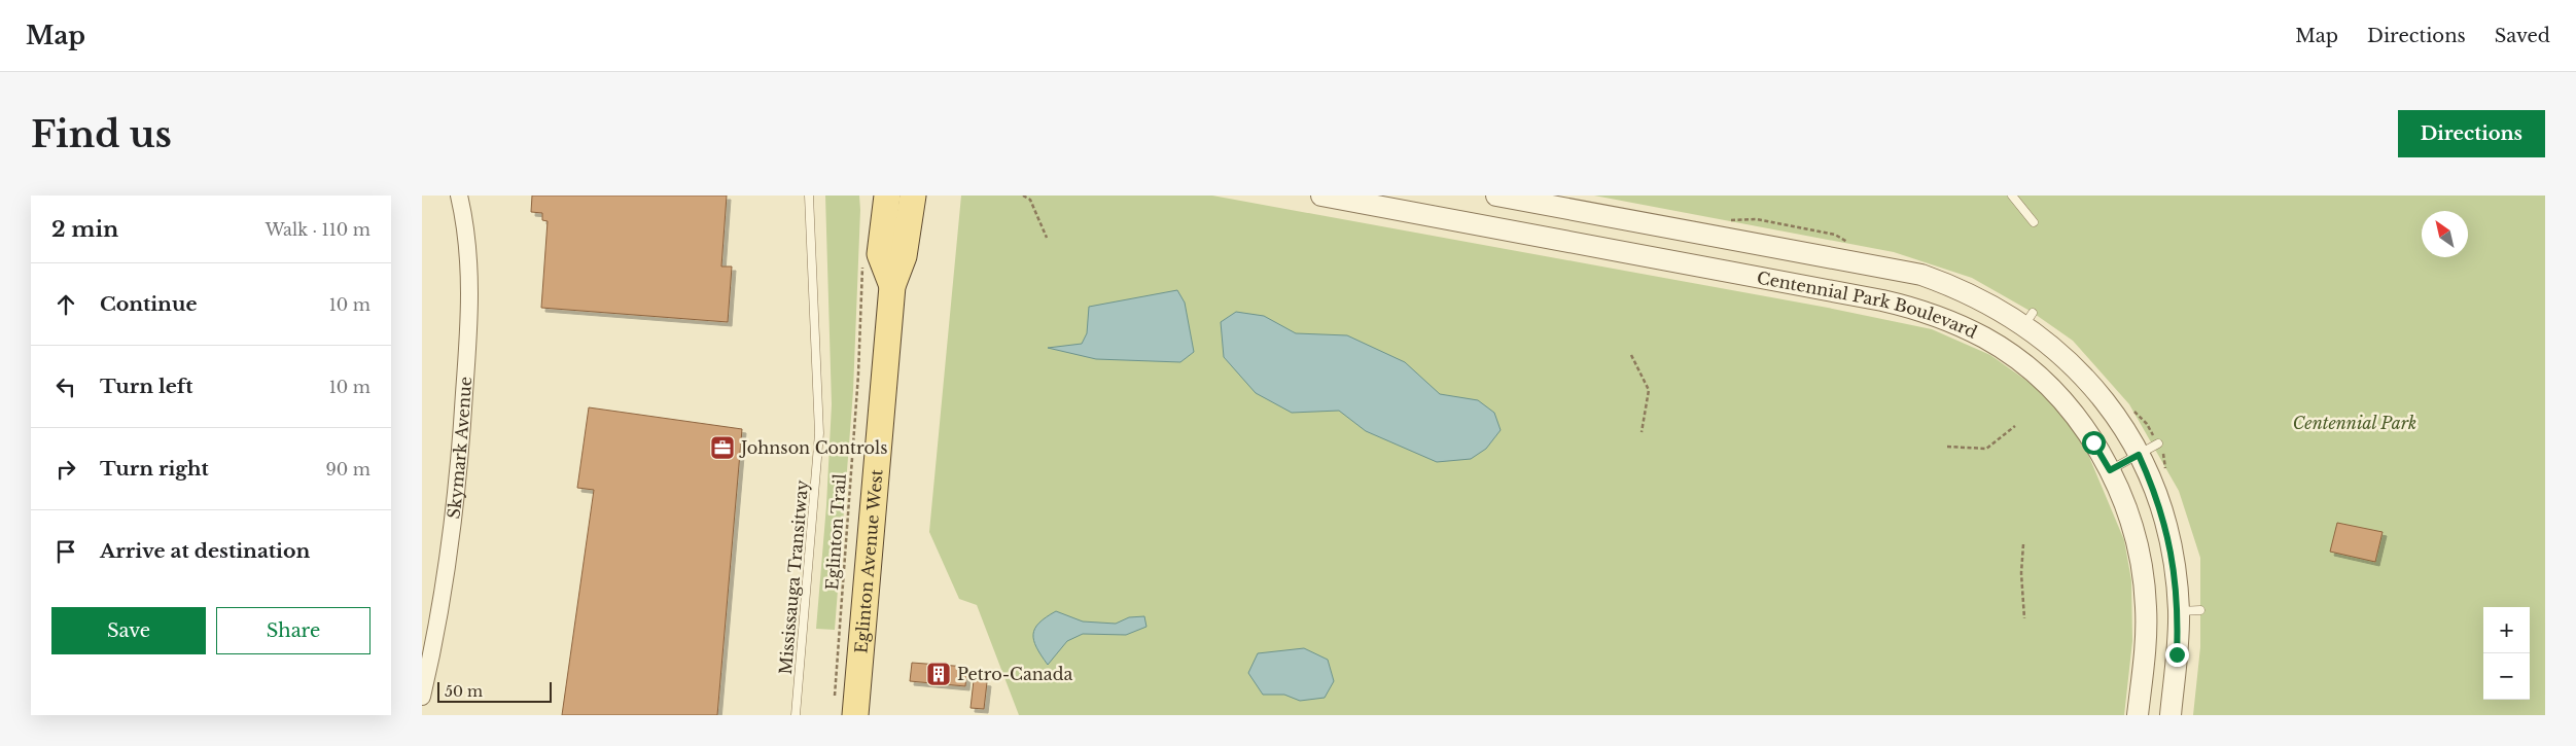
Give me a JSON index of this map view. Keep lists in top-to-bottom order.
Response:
{
  "streets": {
    "main road": ["Eglinton Avenue West"],
    "street": ["Centennial Park Boulevard", "Skymark Avenue"],
    "lane": ["Mississauga Transitway"],
    "path": ["Eglinton Trail"]
  },
  "parks": ["Centennial Park"],
  "places": {
    "office": ["Johnson Controls"],
    "building": ["Petro-Canada"]
  },
  "scale_bar": "50 m",
  "north": "top left",
  "page": {
    "header": "Map",
    "nav": ["Map", "Directions", "Saved"],
    "buttons": [
      "Directions",
      ["Save", "Share"]
    ],
    "title": "Find us",
    "heading": ["2 min", "Walk · 110 m"],
    "list": [
      ["Continue", "10 m"],
      ["Turn left", "10 m"],
      ["Turn right", "90 m"],
      "Arrive at destination"
    ],
    "map_buttons": ["+", "−"],
    "scale": "50 m"
  }
}
